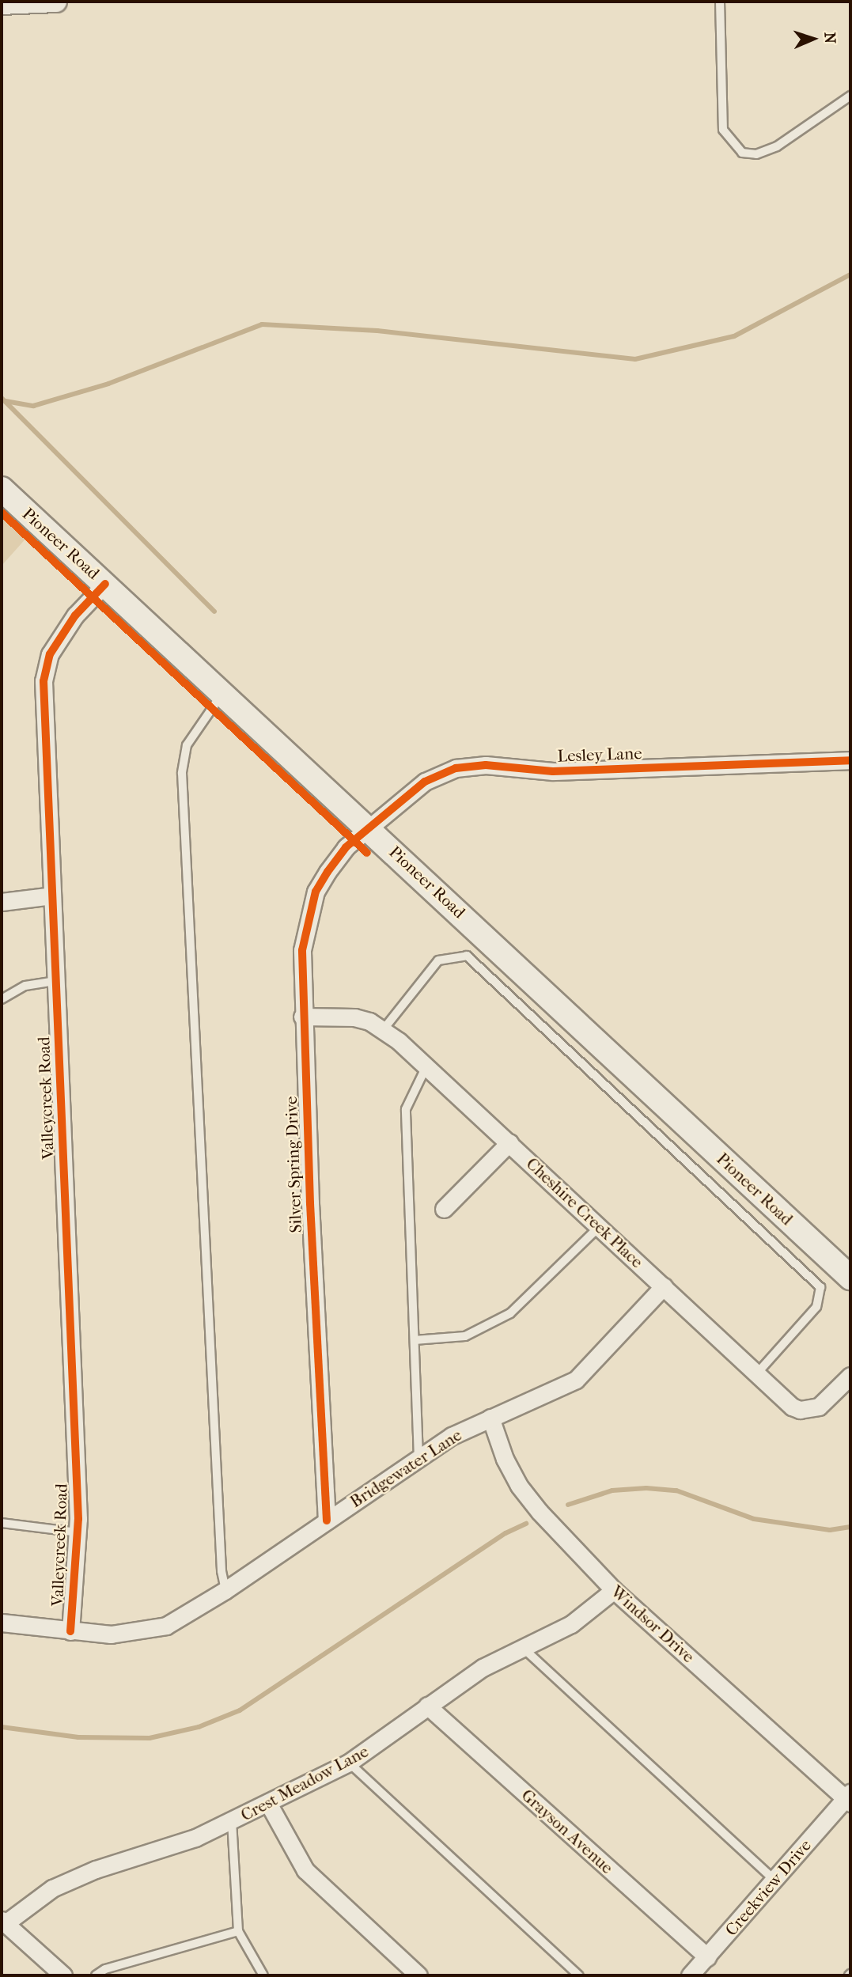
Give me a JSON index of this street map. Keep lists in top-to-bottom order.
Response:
{
  "streets": {
    "main road": ["Pioneer Road"],
    "street": [
      "Lesley Lane",
      "Valleycreek Road",
      "Silver Spring Drive",
      "Cheshire Creek Place",
      "Bridgewater Lane",
      "Windsor Drive",
      "Crest Meadow Lane",
      "Grayson Avenue",
      "Creekview Drive"
    ]
  },
  "crossings": [
    ["Pioneer Road", "Lesley Lane"],
    ["Pioneer Road", "Valleycreek Road"],
    ["Pioneer Road", "Silver Spring Drive"],
    ["Lesley Lane", "Silver Spring Drive"],
    ["Valleycreek Road", "Bridgewater Lane"],
    ["Silver Spring Drive", "Cheshire Creek Place"],
    ["Silver Spring Drive", "Bridgewater Lane"],
    ["Cheshire Creek Place", "Bridgewater Lane"],
    ["Bridgewater Lane", "Windsor Drive"],
    ["Windsor Drive", "Crest Meadow Lane"],
    ["Windsor Drive", "Creekview Drive"],
    ["Crest Meadow Lane", "Grayson Avenue"],
    ["Grayson Avenue", "Creekview Drive"]
  ],
  "north": "right"
}
